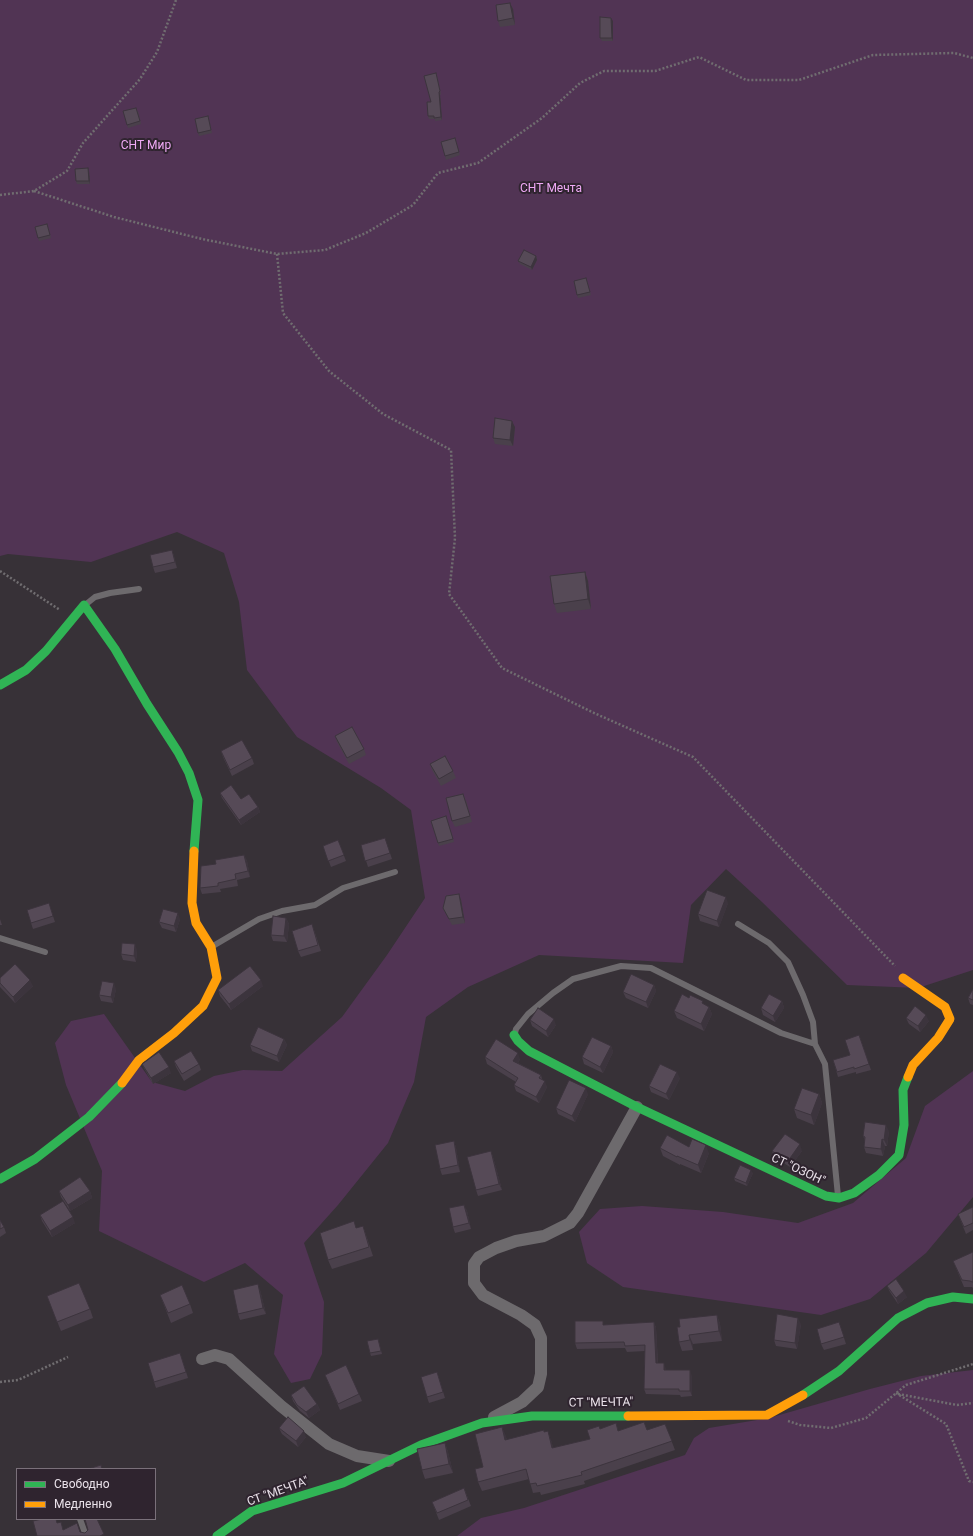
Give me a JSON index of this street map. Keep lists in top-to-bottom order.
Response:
{
  "streets": {
    "street": ["СТ \"ОЗОН\"", "СТ \"МЕЧТА\""]
  },
  "parks": ["СНТ Мир", "СНТ Мечта"],
  "legend": ["Свободно", "Медленно"]
}
